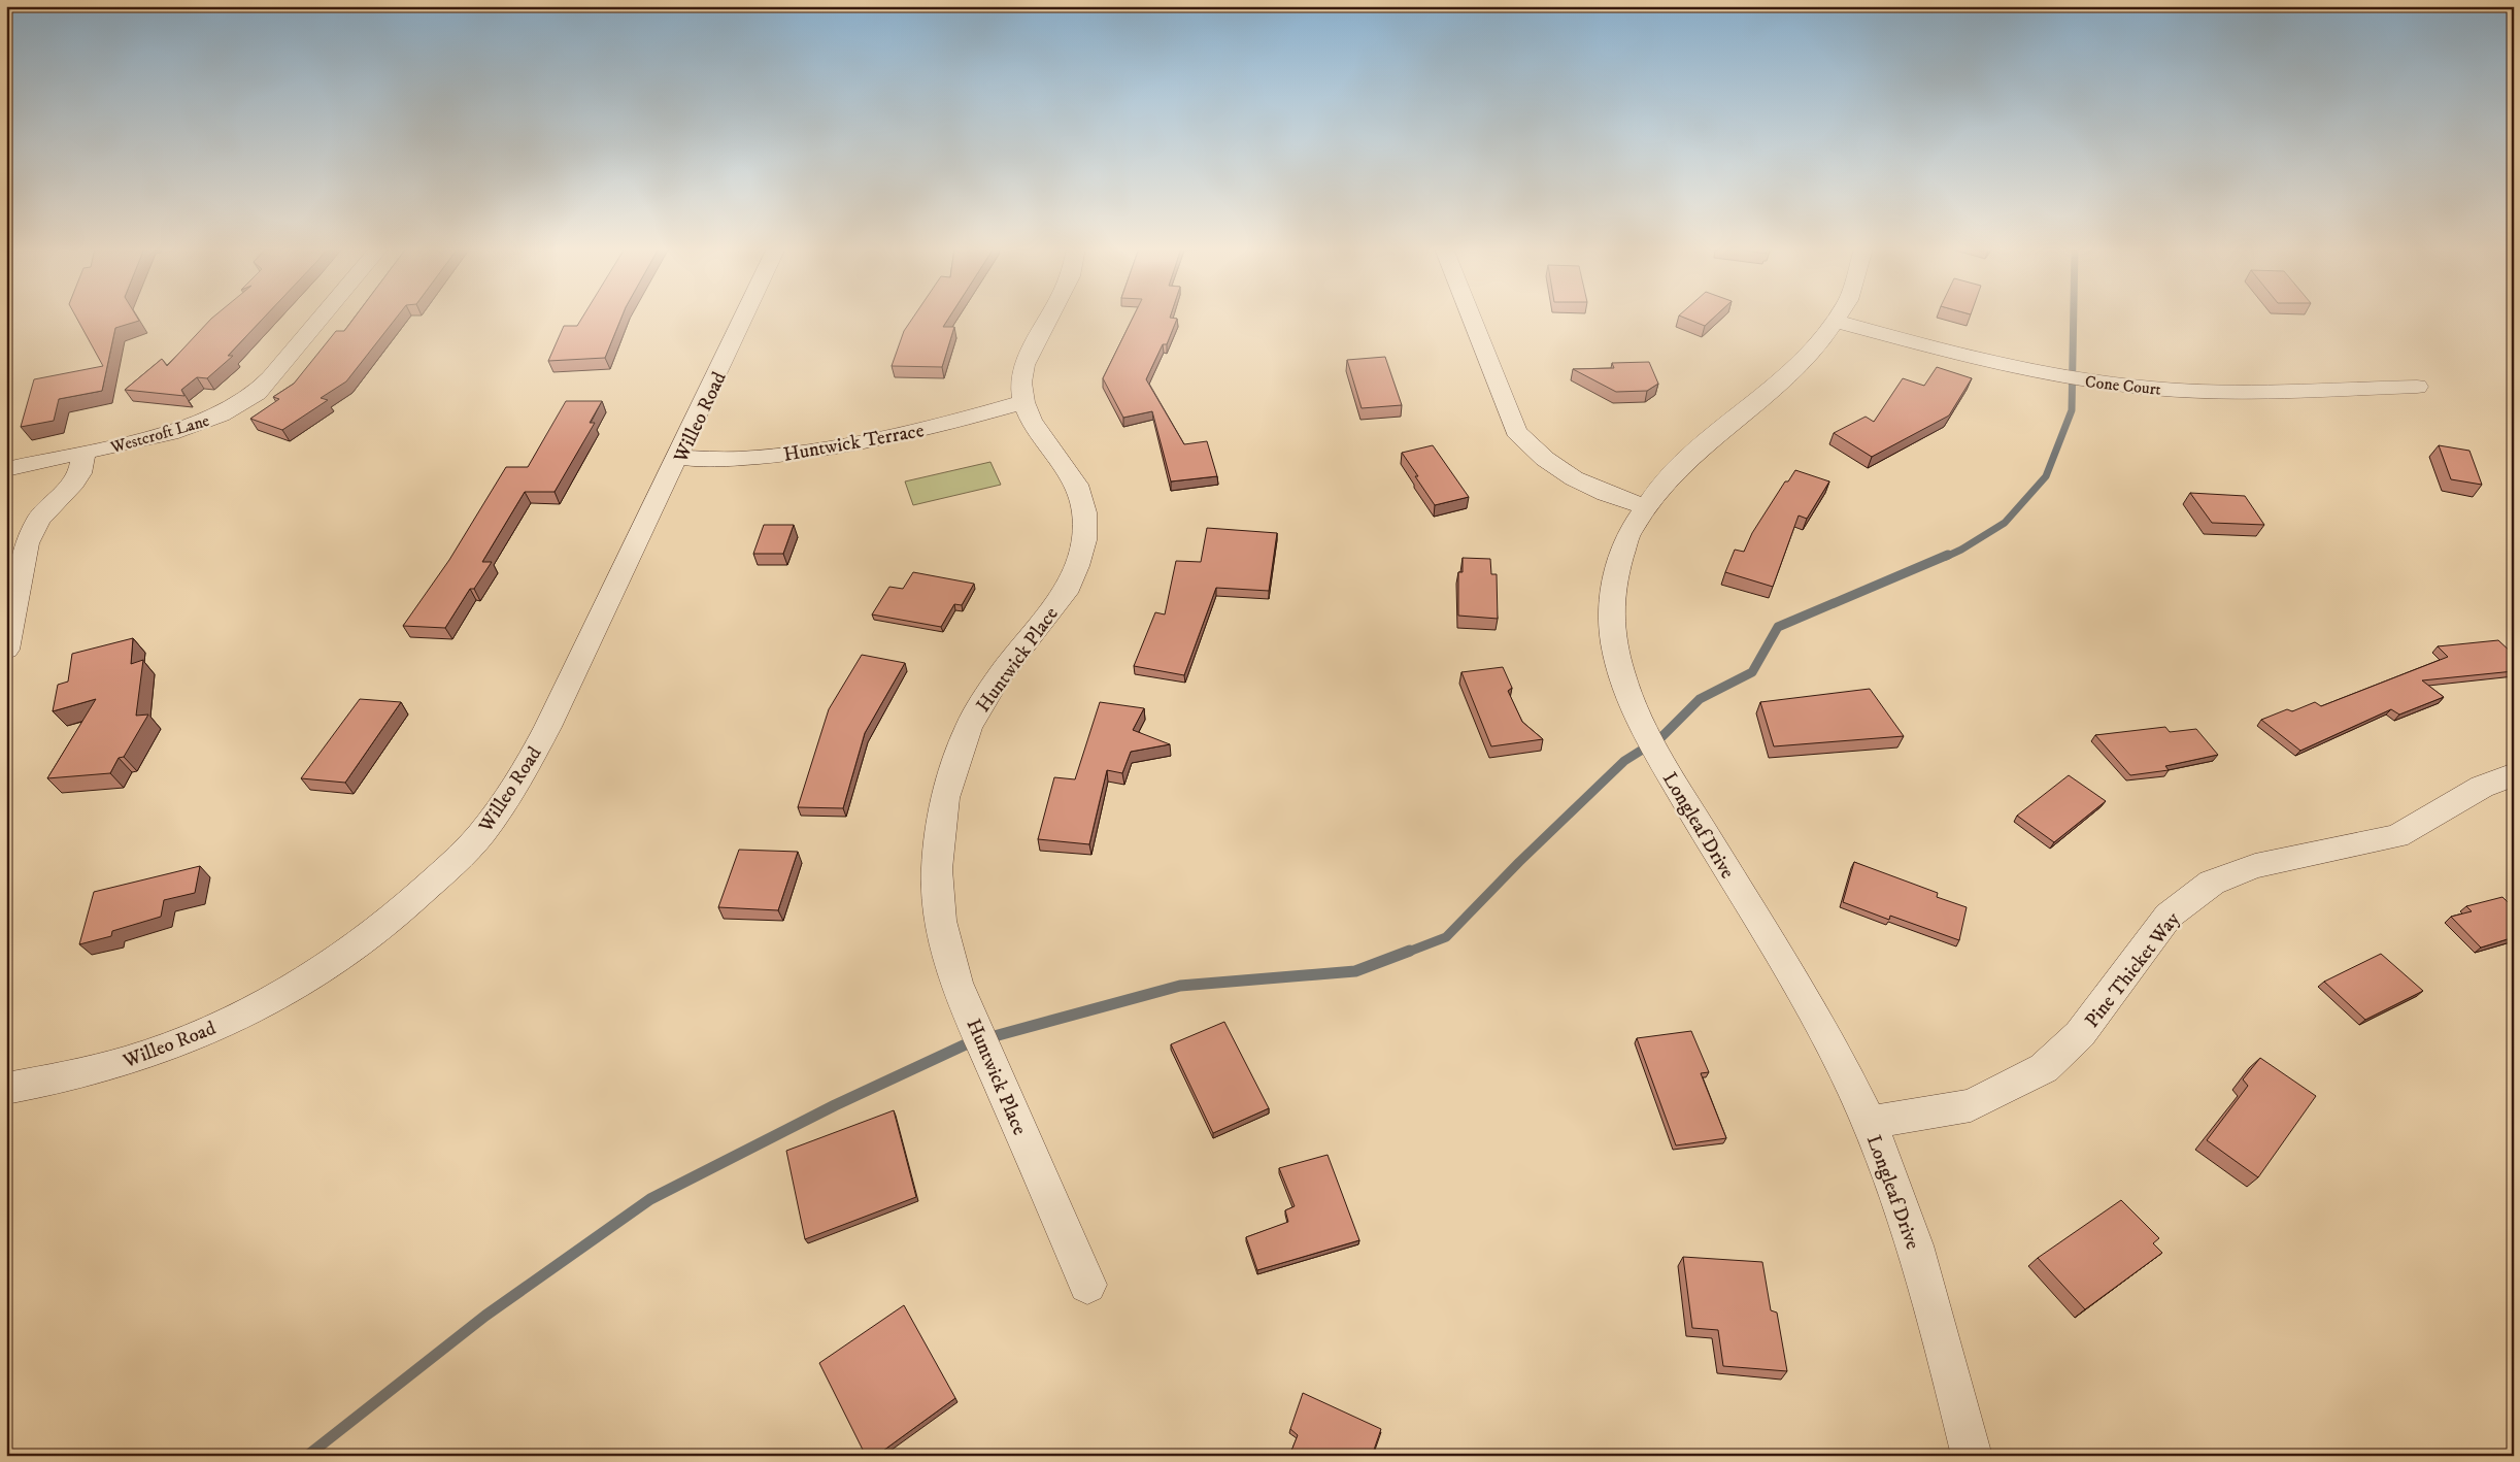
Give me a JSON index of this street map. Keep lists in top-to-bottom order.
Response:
{
  "streets": {
    "street": [
      "Cone Court",
      "Willeo Road",
      "Westcroft Lane",
      "Huntwick Terrace",
      "Huntwick Place",
      "Longleaf Drive",
      "Pine Thicket Way"
    ]
  },
  "crossings": [
    ["Cone Court", "Longleaf Drive"],
    ["Willeo Road", "Huntwick Terrace"],
    ["Huntwick Terrace", "Huntwick Place"],
    ["Longleaf Drive", "Pine Thicket Way"]
  ]
}
